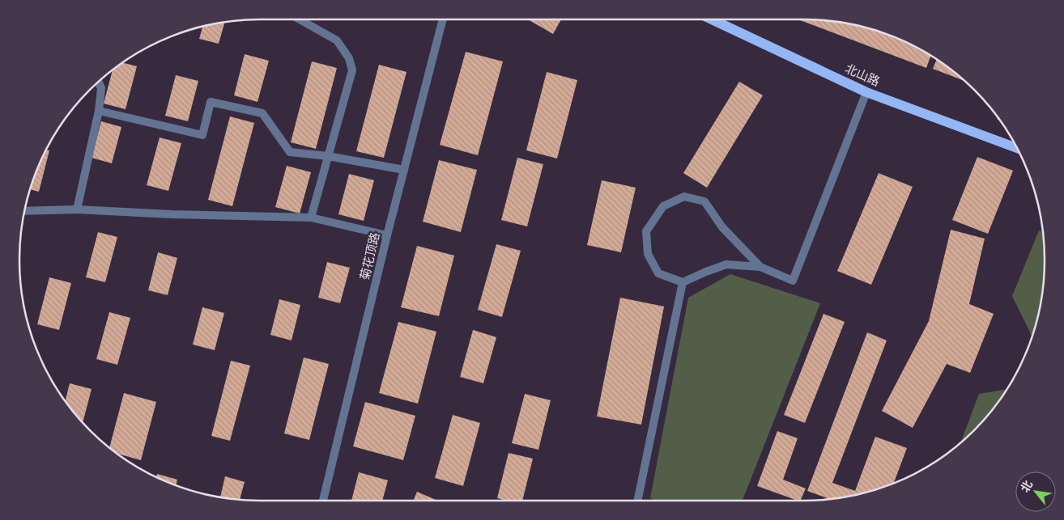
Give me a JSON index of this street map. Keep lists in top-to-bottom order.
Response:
{
  "streets": {
    "main road": ["北山路"],
    "street": ["菊花顶路"]
  },
  "north": "top left"
}
